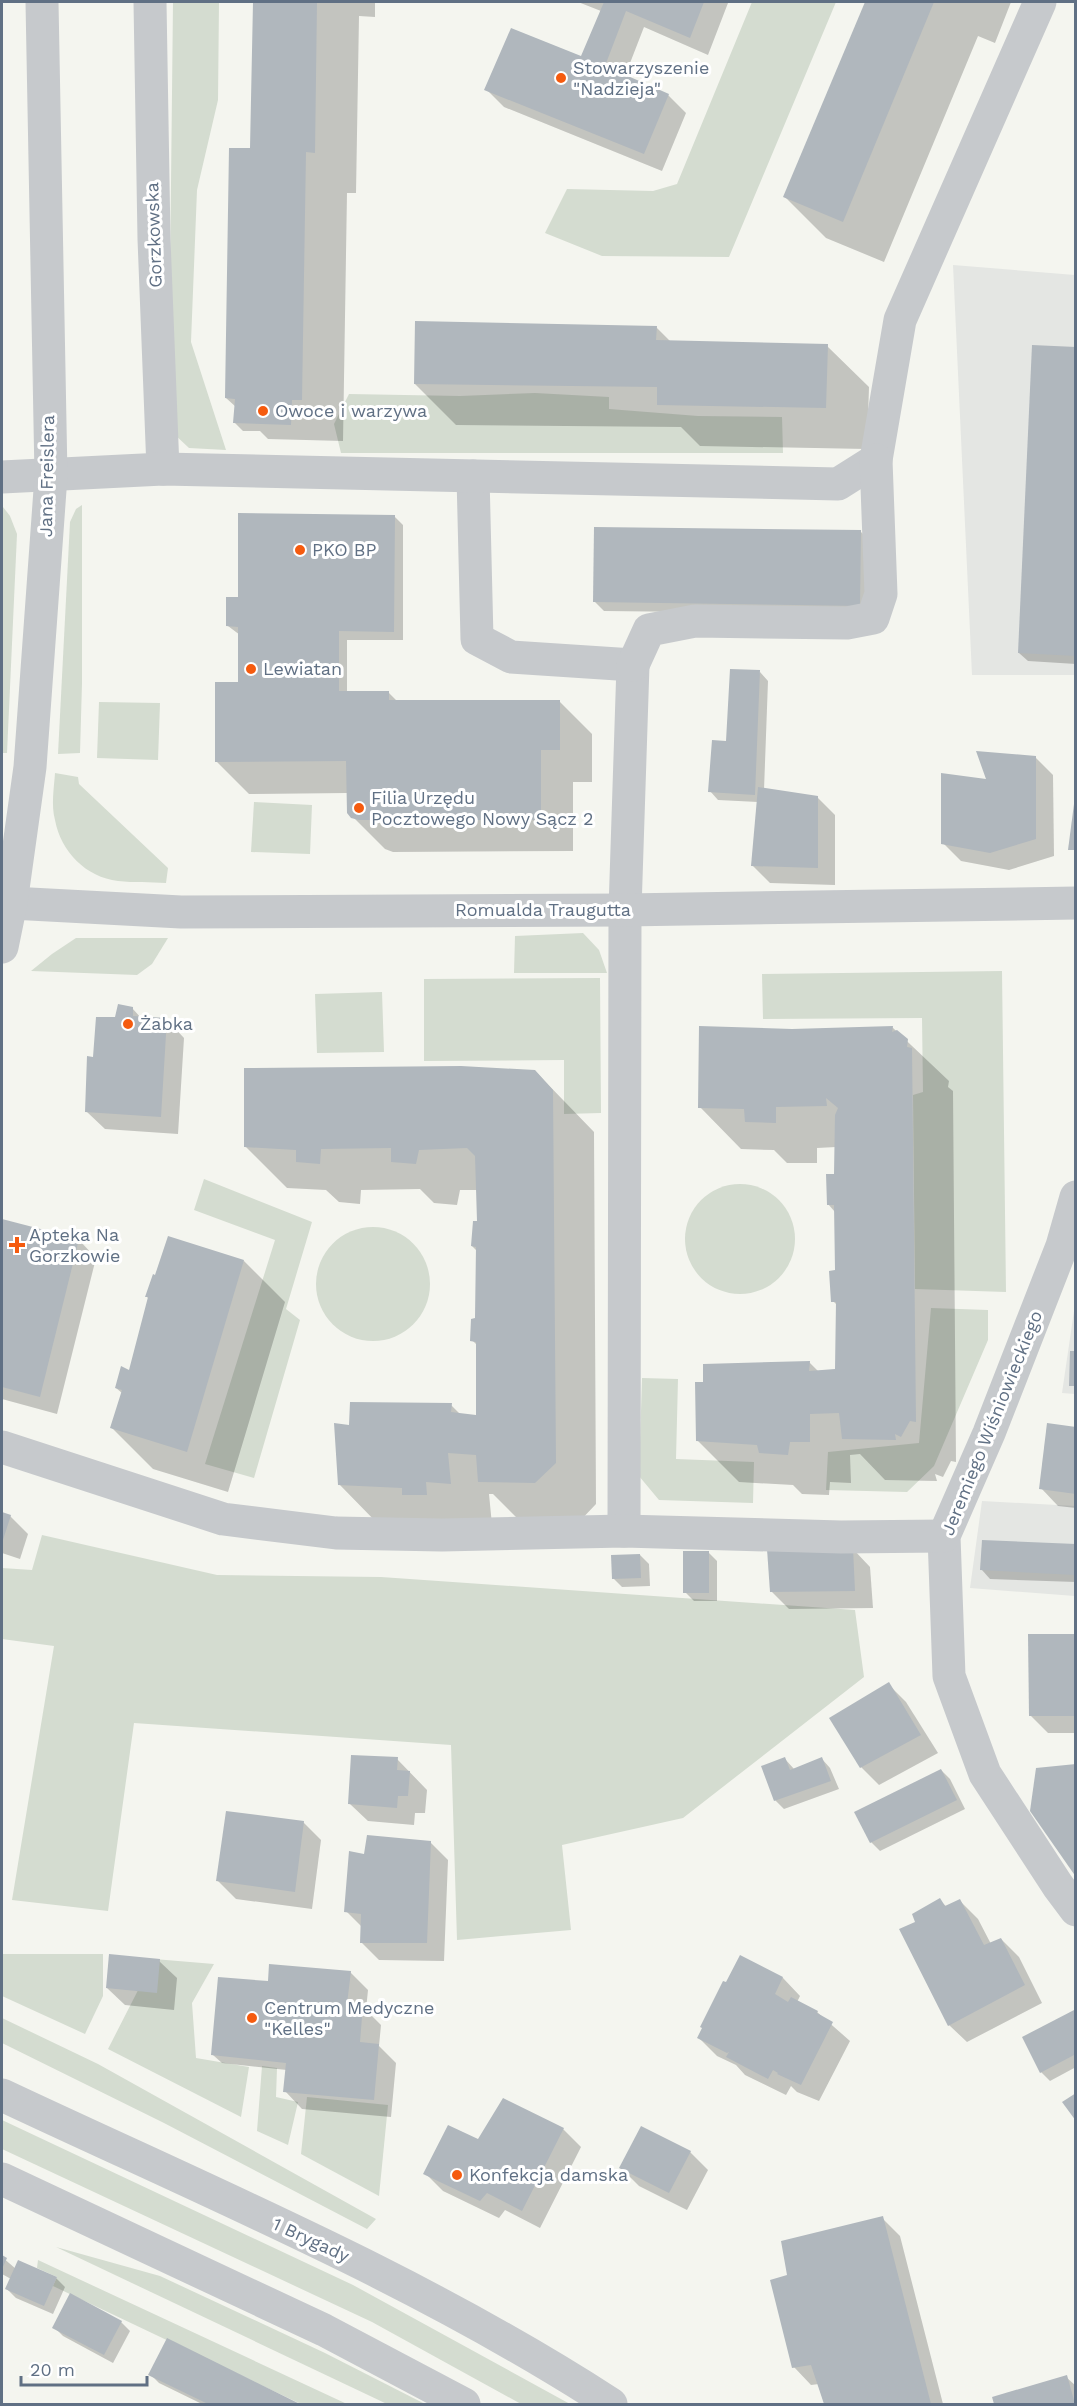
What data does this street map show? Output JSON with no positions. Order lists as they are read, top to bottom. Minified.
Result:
{"streets":{"street":["Gorzkowska","Jana Freislera","Romualda Traugutta","Jeremiego Wiśniowieckiego","1 Brygady"]},"crossings":[["Jana Freislera","Romualda Traugutta"]],"places":{"other":["Stowarzyszenie \"Nadzieja\"","Owoce i warzywa","PKO BP","Lewiatan","Filia Urzędu Pocztowego Nowy Sącz 2","Żabka","Centrum Medyczne \"Kelles\"","Konfekcja damska"],"health":["Apteka Na Gorzkowie"]},"scale_bar":"20 m"}
